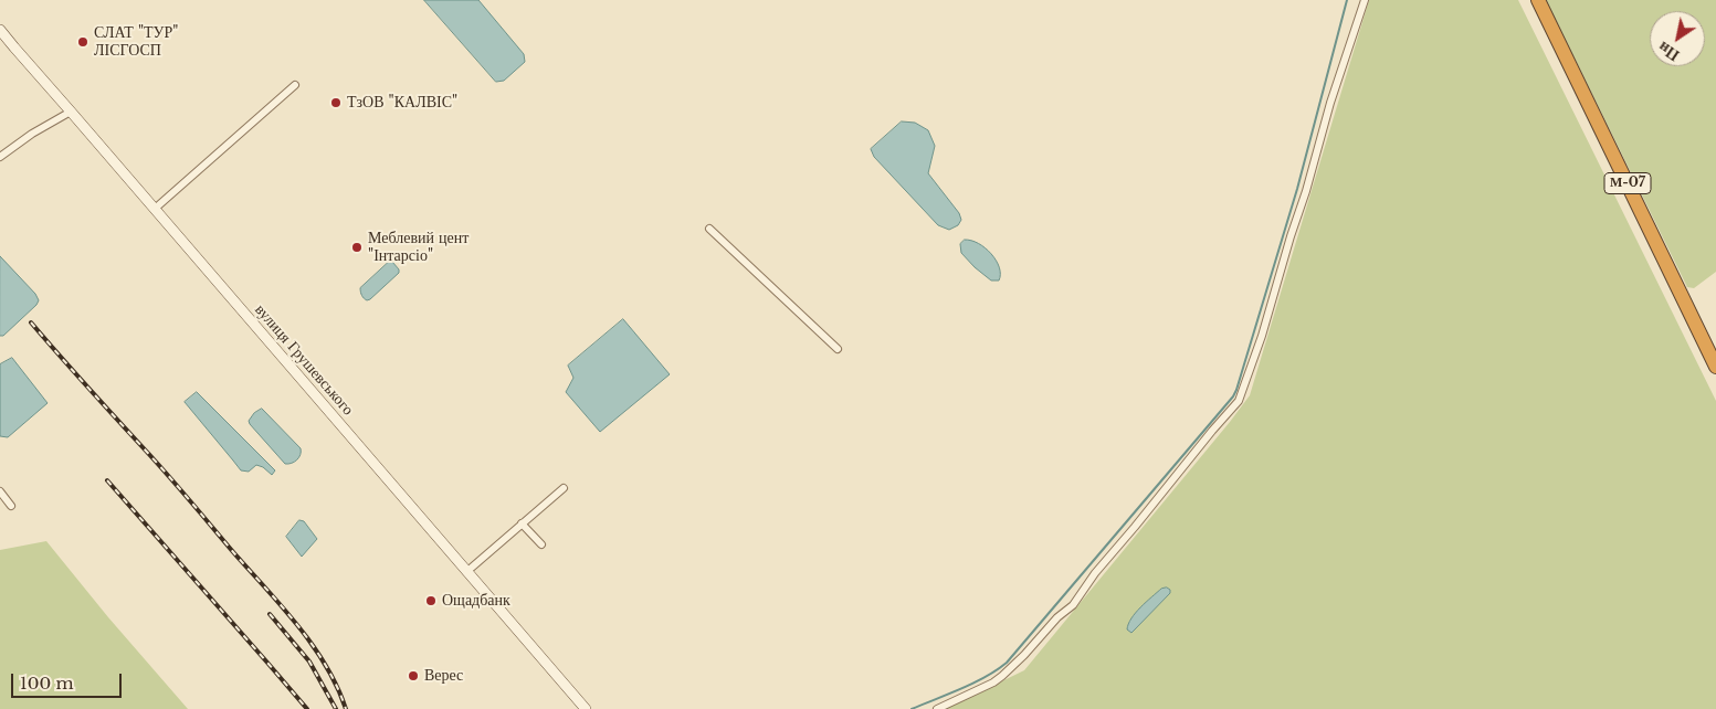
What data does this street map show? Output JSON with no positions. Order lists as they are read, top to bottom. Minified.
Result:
{"streets":{"highway":["М-07"],"street":["вулиця Грушевського"]},"places":["СЛАТ \"ТУР\" ЛІСГОСП","ТзОВ \"КАЛВІС\"","Меблевий цент \"Інтарсіо\"","Ощадбанк","Верес"],"scale_bar":"100 m","north":"bottom left"}
